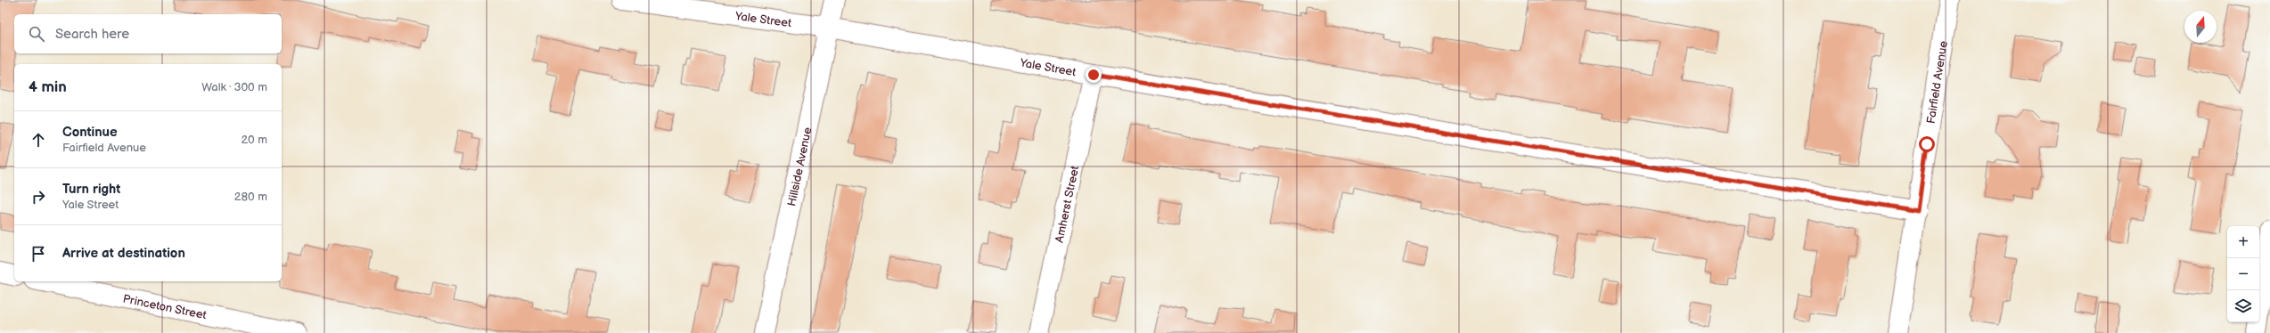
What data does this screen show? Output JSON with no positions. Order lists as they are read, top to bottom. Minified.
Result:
{"streets":{"street":["Yale Street","Fairfield Avenue","Hillside Avenue","Amherst Street","Princeton Street"]},"crossings":[["Yale Street","Fairfield Avenue"],["Yale Street","Hillside Avenue"],["Yale Street","Amherst Street"]],"north":"top","page":{"search":"Search here","heading":["4 min","Walk · 300 m"],"list":[["Continue","Fairfield Avenue","20 m"],["Turn right","Yale Street","280 m"],"Arrive at destination"],"map_buttons":["+","−"]}}
